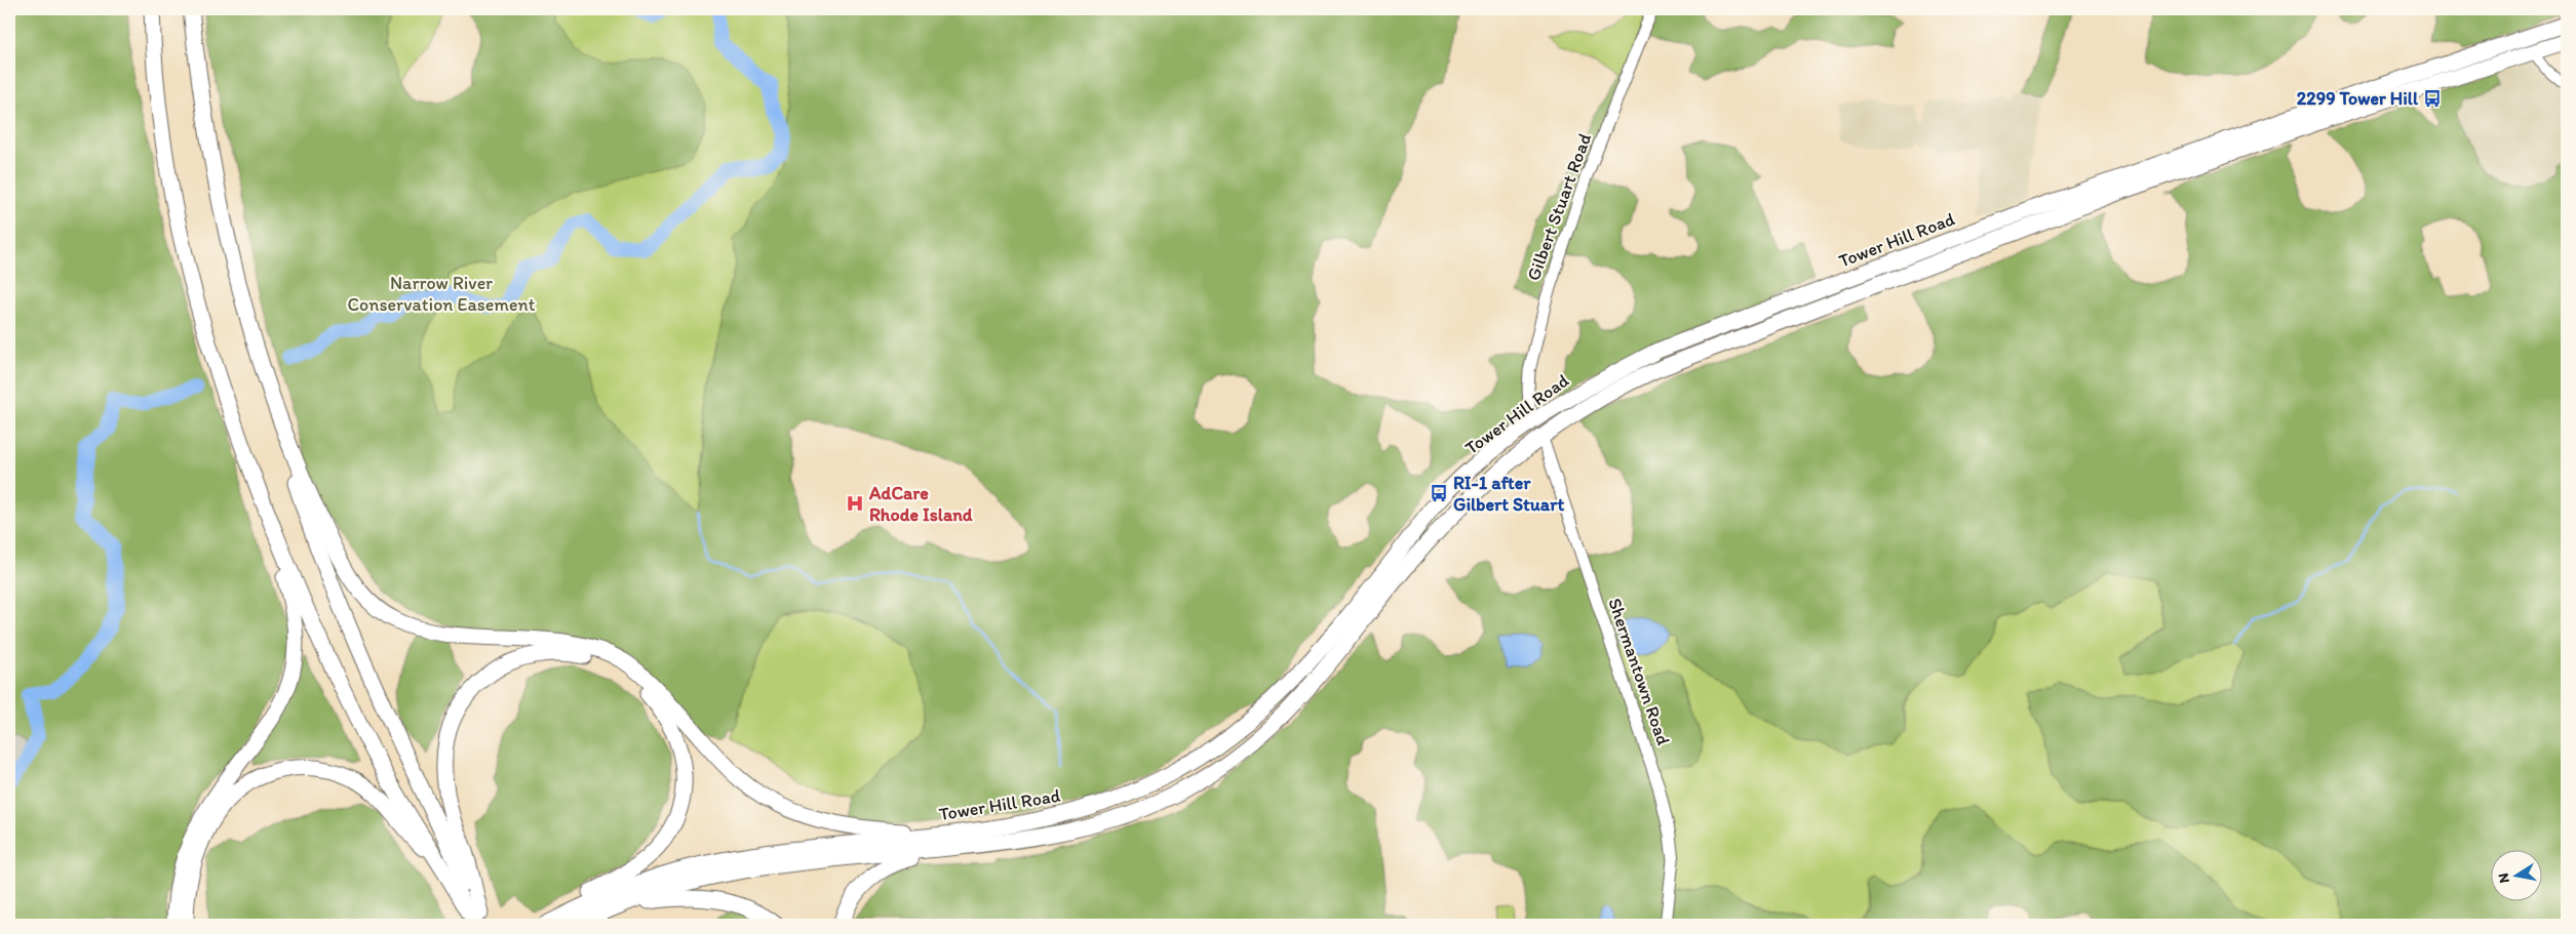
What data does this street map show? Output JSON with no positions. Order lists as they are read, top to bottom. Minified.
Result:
{"streets":{"highway":["Tower Hill Road"],"street":["Gilbert Stuart Road","Shermantown Road"]},"crossings":[["Gilbert Stuart Road","Tower Hill Road"],["Tower Hill Road","Shermantown Road"]],"parks":["Narrow River Conservation Easement"],"places":{"bus stop":["2299 Tower Hill","RI-1 after Gilbert Stuart"],"hospital":["AdCare Rhode Island"]},"north":"left"}
